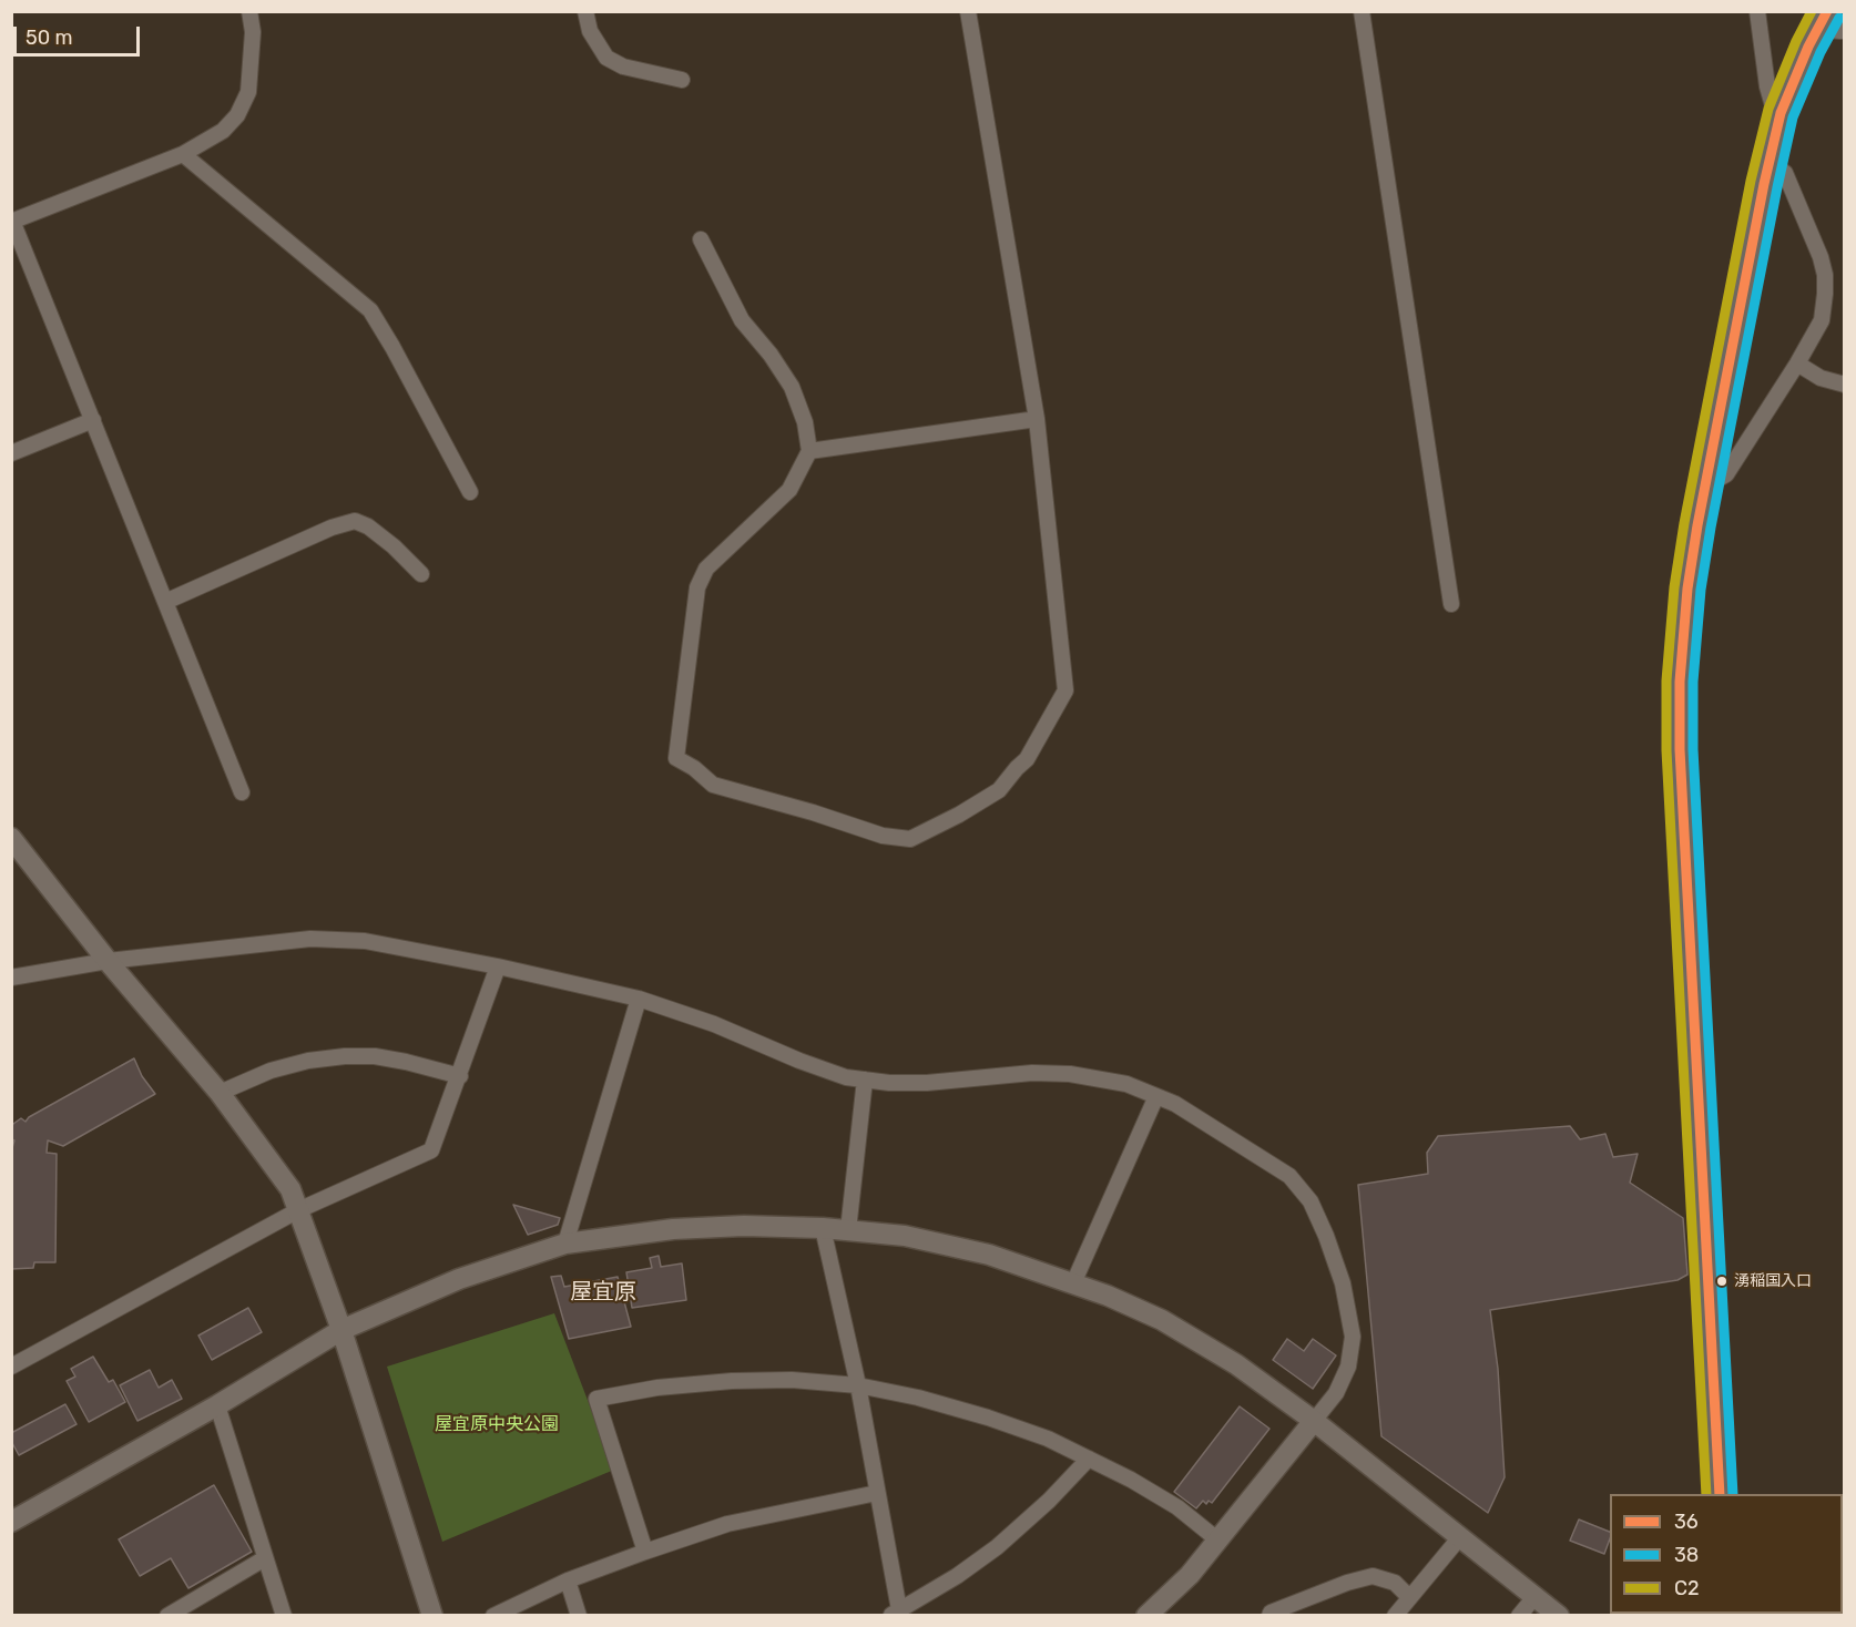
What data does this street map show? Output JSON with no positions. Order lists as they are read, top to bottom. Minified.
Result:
{"districts":["屋宜原"],"parks":["屋宜原中央公園"],"places":["湧稲国入口"],"lines":["transit line 36","transit line C2","transit line 38"],"legend":["36","38","C2"],"scale_bar":"50 m"}
